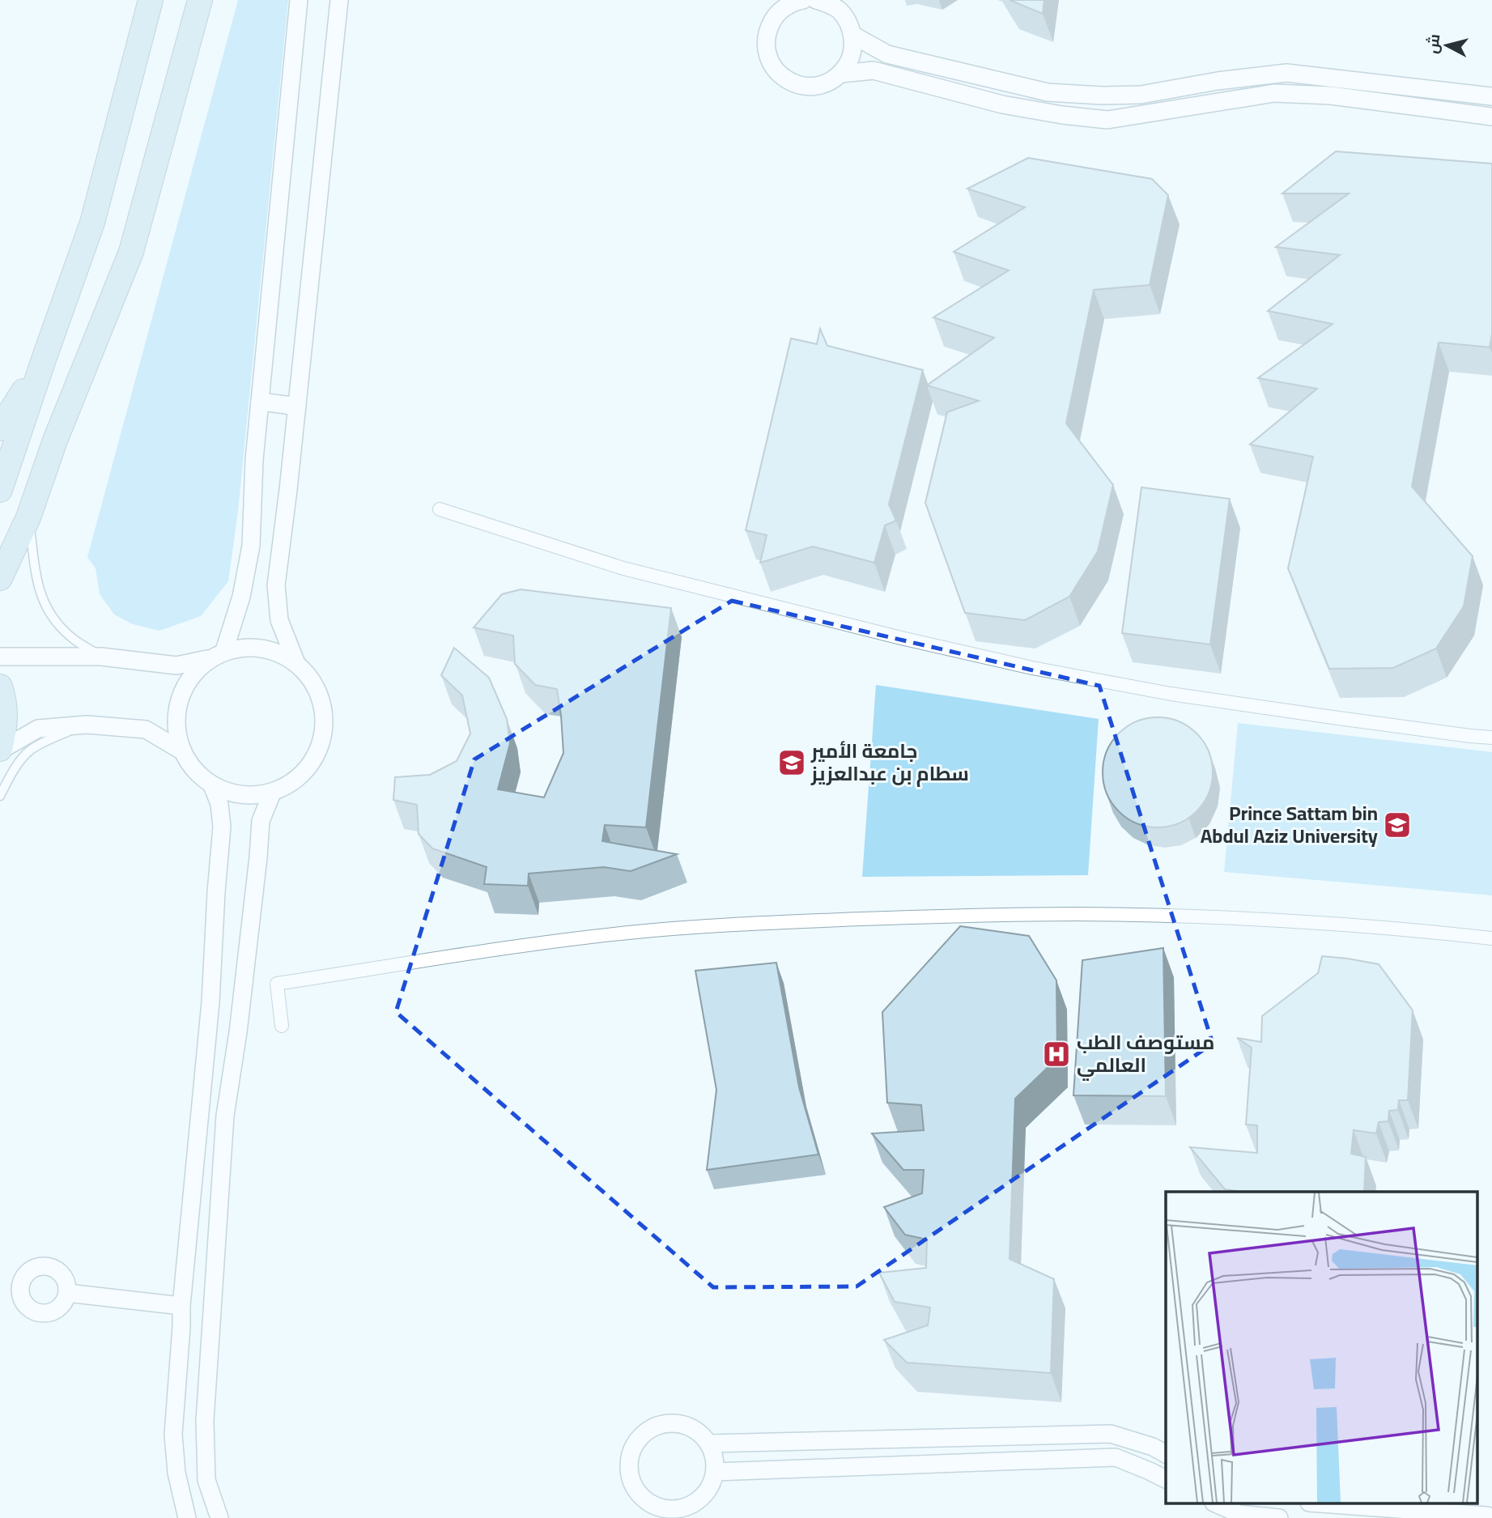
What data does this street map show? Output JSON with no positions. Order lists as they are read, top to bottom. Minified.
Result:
{"places":{"school or university":["جامعة الأمير سطام بن عبدالعزيز","Prince Sattam bin Abdul Aziz University"],"hospital":["مستوصف الطب العالمي"]},"north":"left"}
